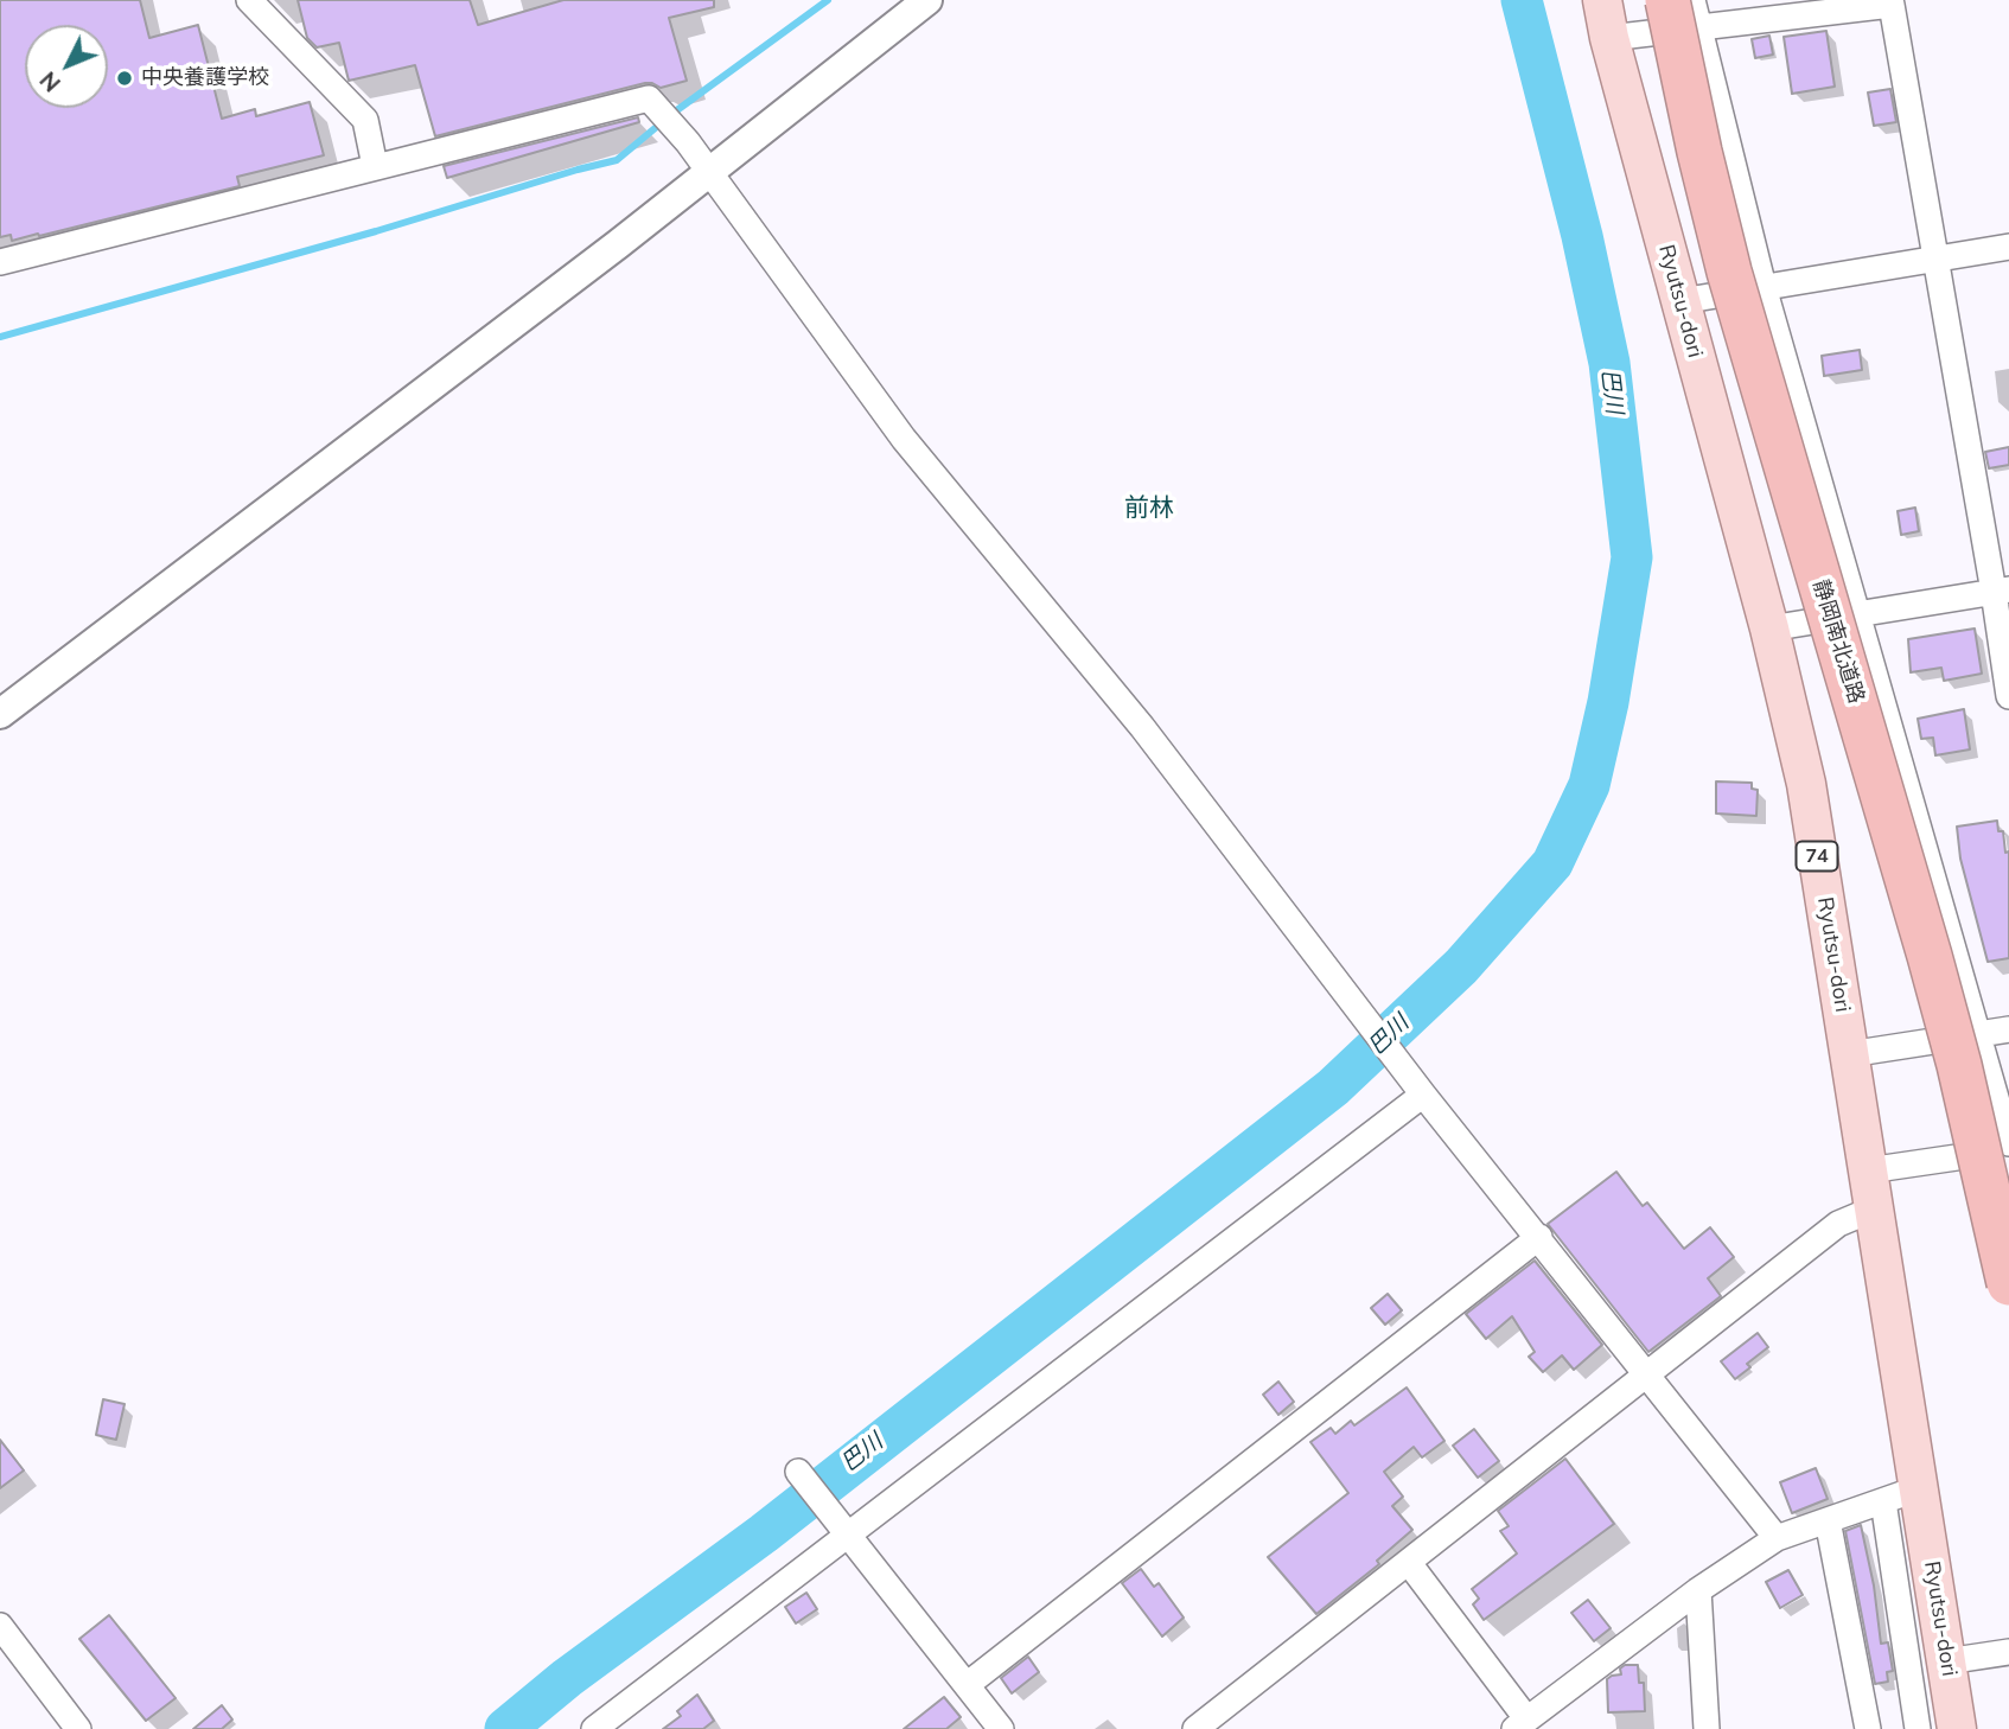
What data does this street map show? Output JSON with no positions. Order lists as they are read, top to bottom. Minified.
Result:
{"streets":{"highway":["静岡南北道路"],"main road":["Ryutsu-dori","74"]},"districts":["前林"],"water":["巴川"],"places":["中央養護学校"],"north":"bottom left"}
